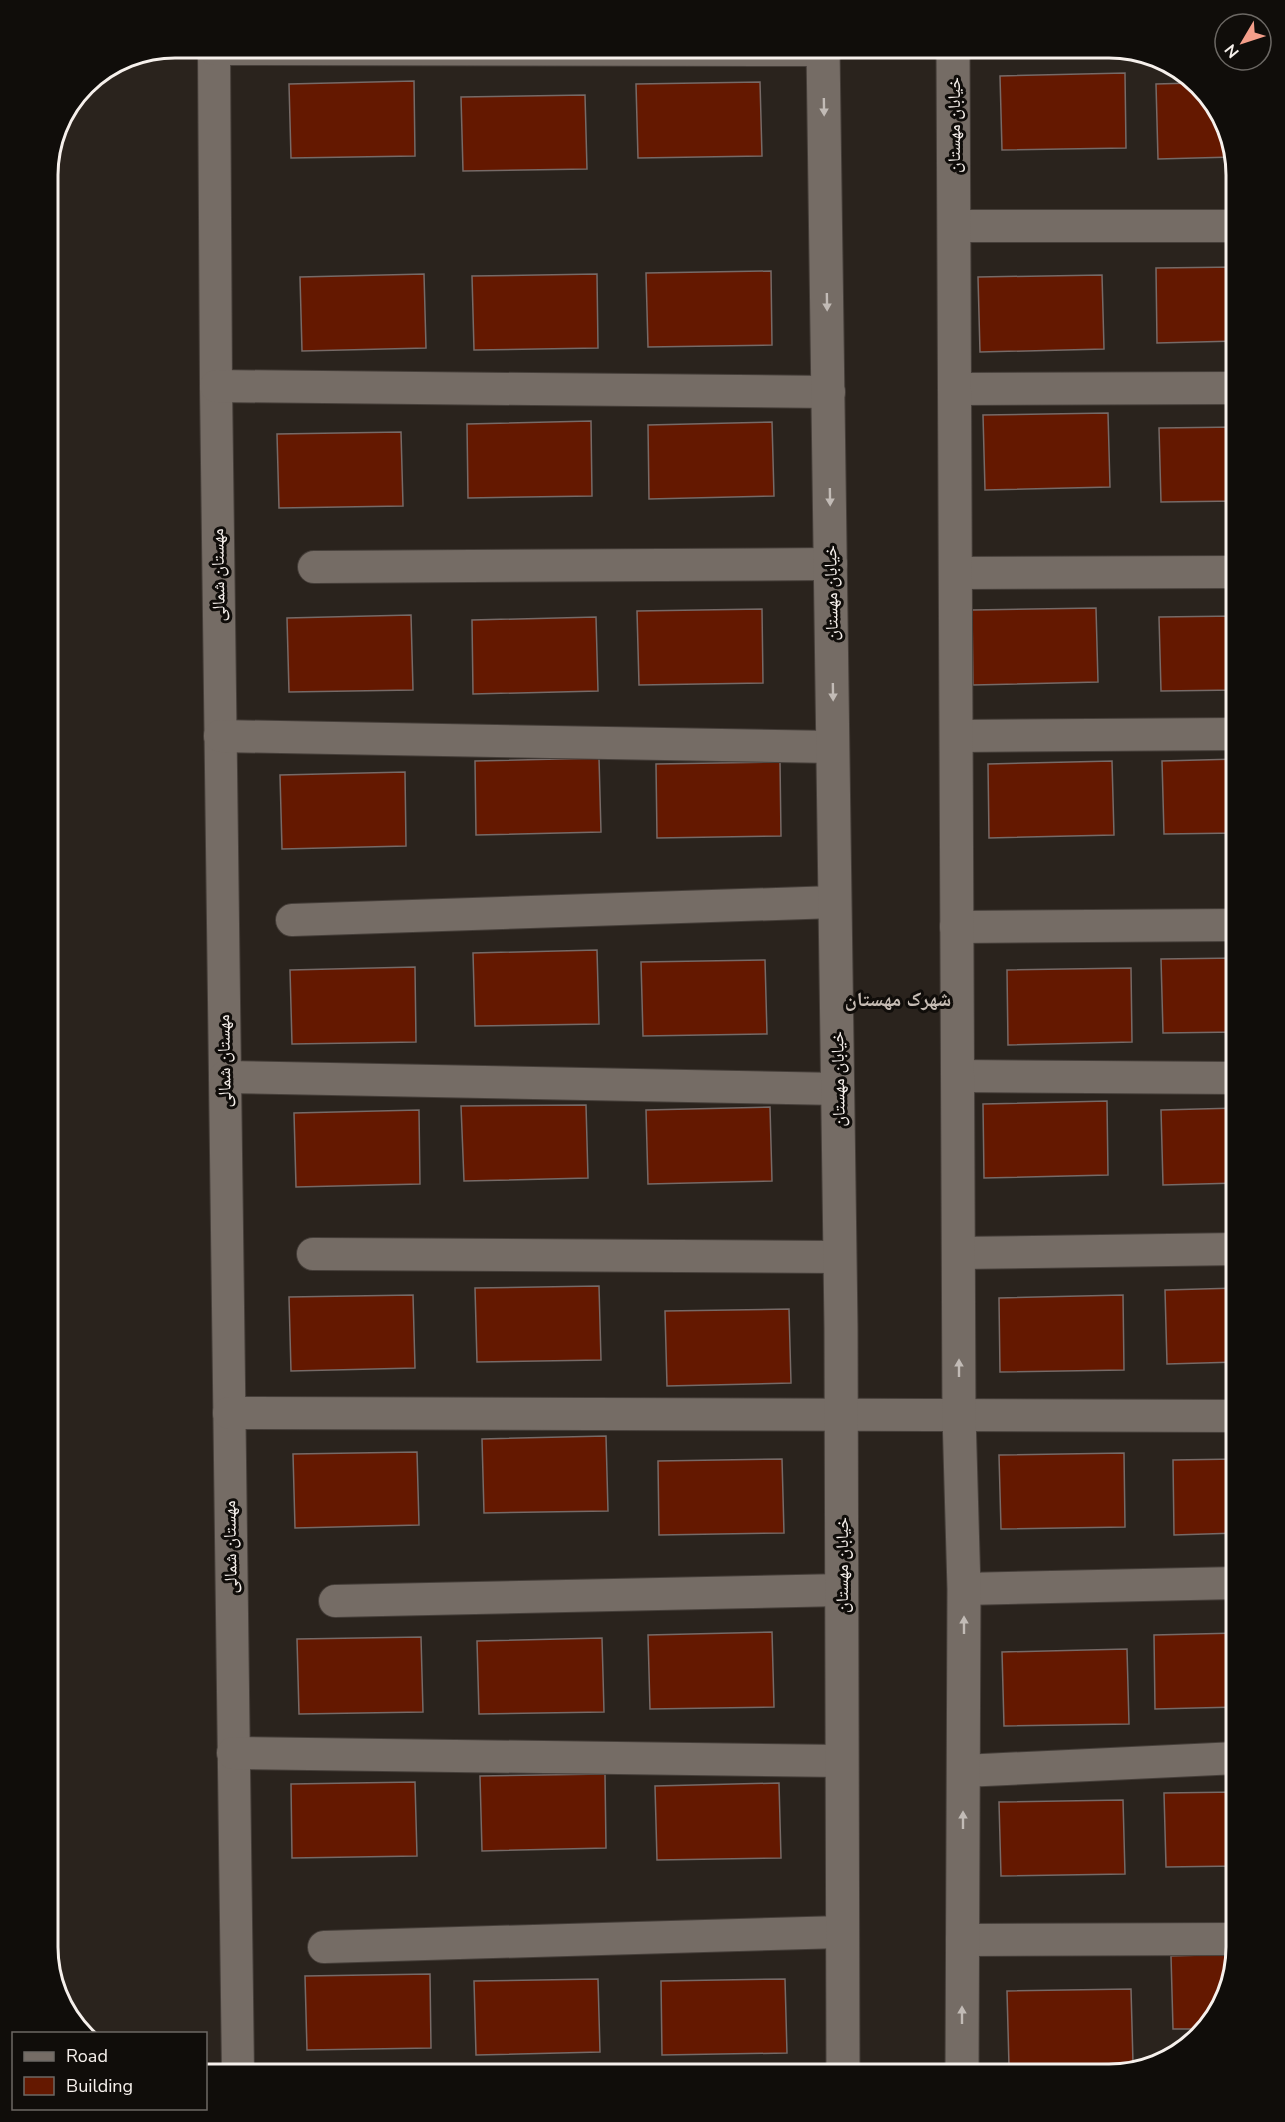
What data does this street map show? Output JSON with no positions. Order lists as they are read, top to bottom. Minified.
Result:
{"streets":{"street":["خیابان مهستان","مهستان شمالی"]},"districts":["شهرک مهستان"],"legend":["Road","Building"],"north":"bottom left"}
